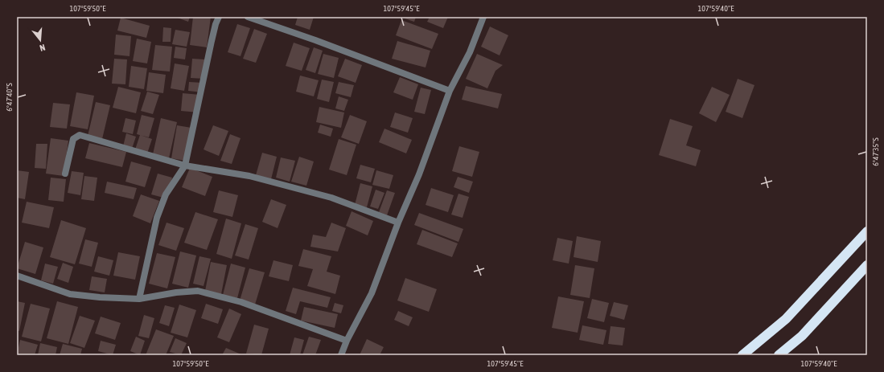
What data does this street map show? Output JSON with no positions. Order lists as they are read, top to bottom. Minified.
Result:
{"north":"bottom","coordinates":["107°59'50\"E","107°59'45\"E","107°59'40\"E","6°47'40\"S","6°47'35\"S"]}
